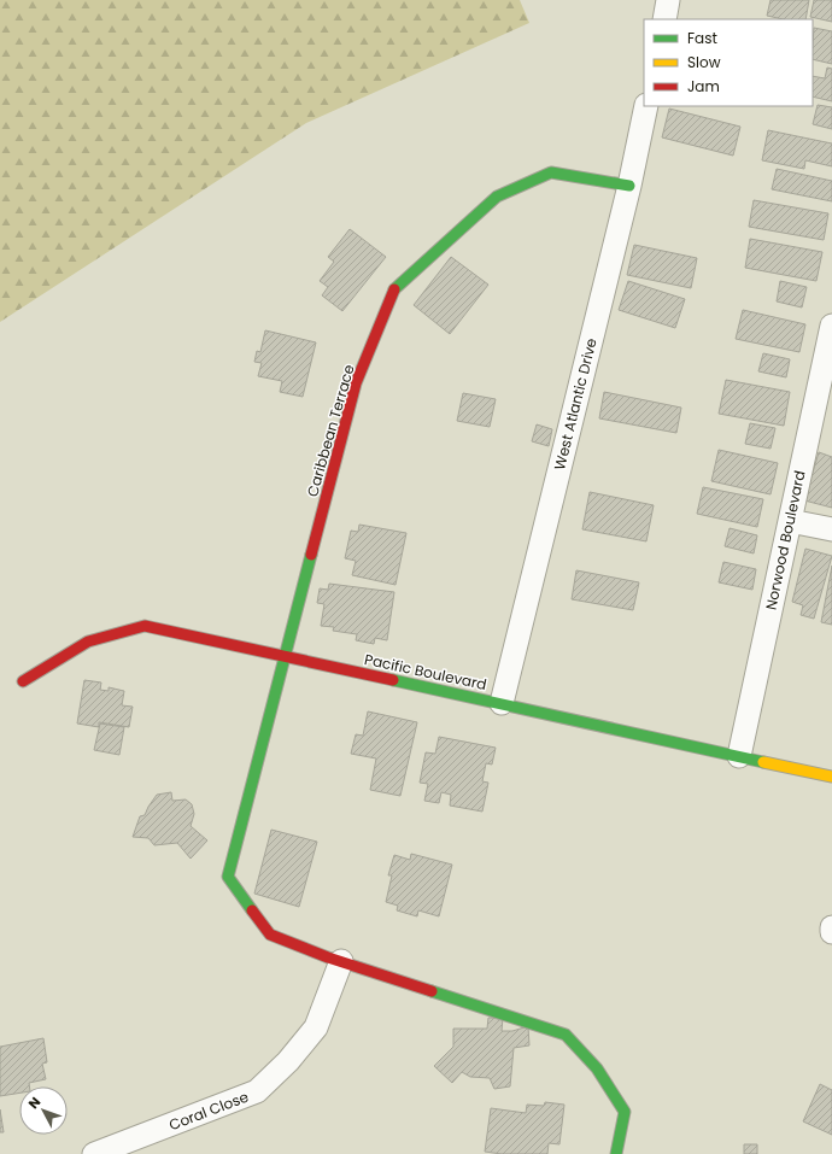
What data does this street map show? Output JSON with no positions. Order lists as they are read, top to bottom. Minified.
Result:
{"streets":{"street":["West Atlantic Drive","Caribbean Terrace","Norwood Boulevard","Pacific Boulevard","Coral Close"]},"crossings":[["West Atlantic Drive","Caribbean Terrace"],["West Atlantic Drive","Pacific Boulevard"],["Caribbean Terrace","Pacific Boulevard"],["Caribbean Terrace","Coral Close"],["Norwood Boulevard","Pacific Boulevard"]],"legend":["Fast","Slow","Jam"],"north":"top left"}
